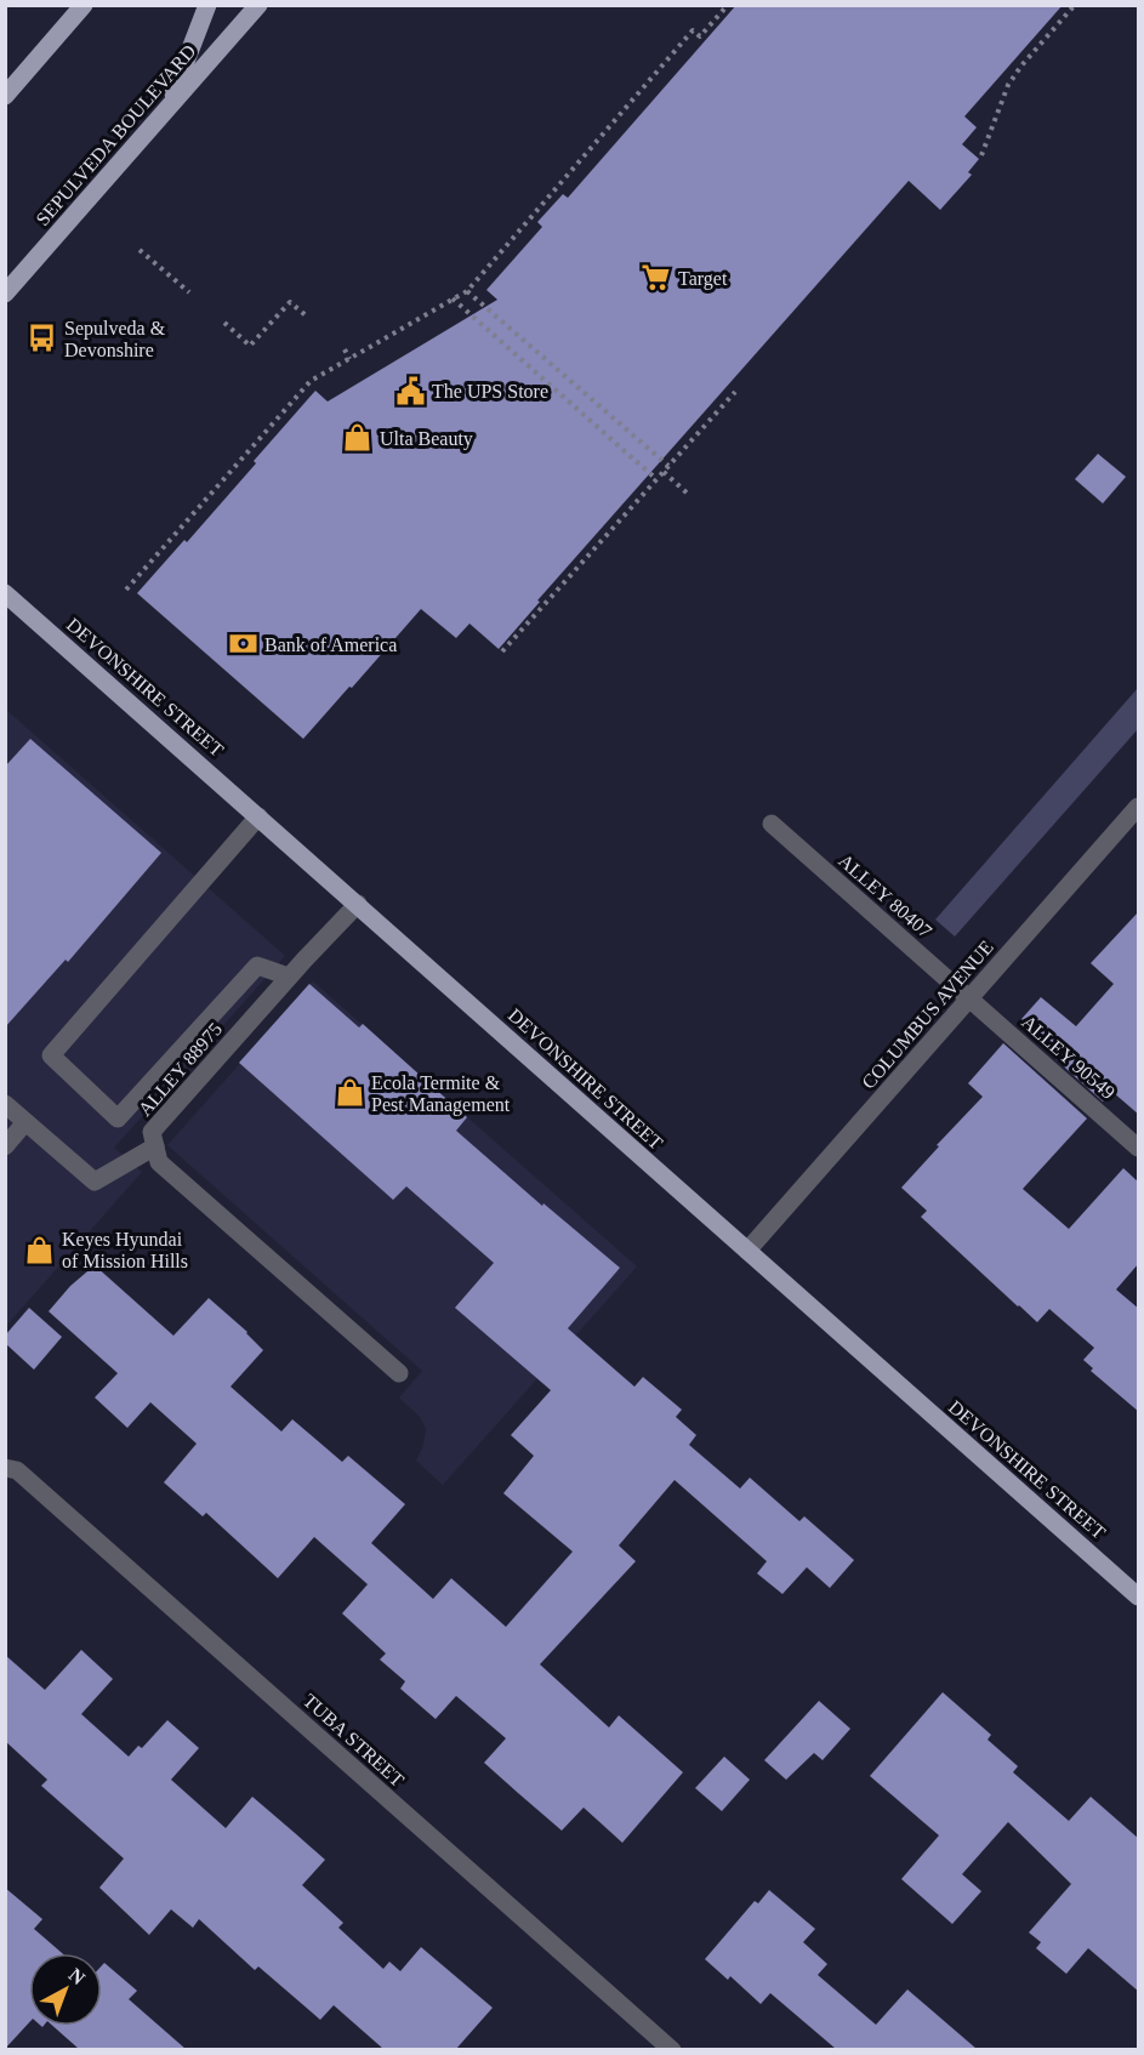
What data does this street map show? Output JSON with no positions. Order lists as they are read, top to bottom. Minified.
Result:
{"streets":{"main road":["SEPULVEDA BOULEVARD","DEVONSHIRE STREET"],"street":["ALLEY 80407","COLUMBUS AVENUE","ALLEY 90549","ALLEY 88975","TUBA STREET"]},"crossings":[["DEVONSHIRE STREET","COLUMBUS AVENUE"],["DEVONSHIRE STREET","ALLEY 88975"],["ALLEY 80407","COLUMBUS AVENUE"],["ALLEY 80407","ALLEY 90549"],["COLUMBUS AVENUE","ALLEY 90549"]],"places":{"supermarket":["Target"],"bus stop":["Sepulveda & Devonshire"],"public building":["The UPS Store"],"shop":["Ulta Beauty","Ecola Termite & Pest Management","Keyes Hyundai of Mission Hills"],"bank":["Bank of America"]},"north":"top right"}
